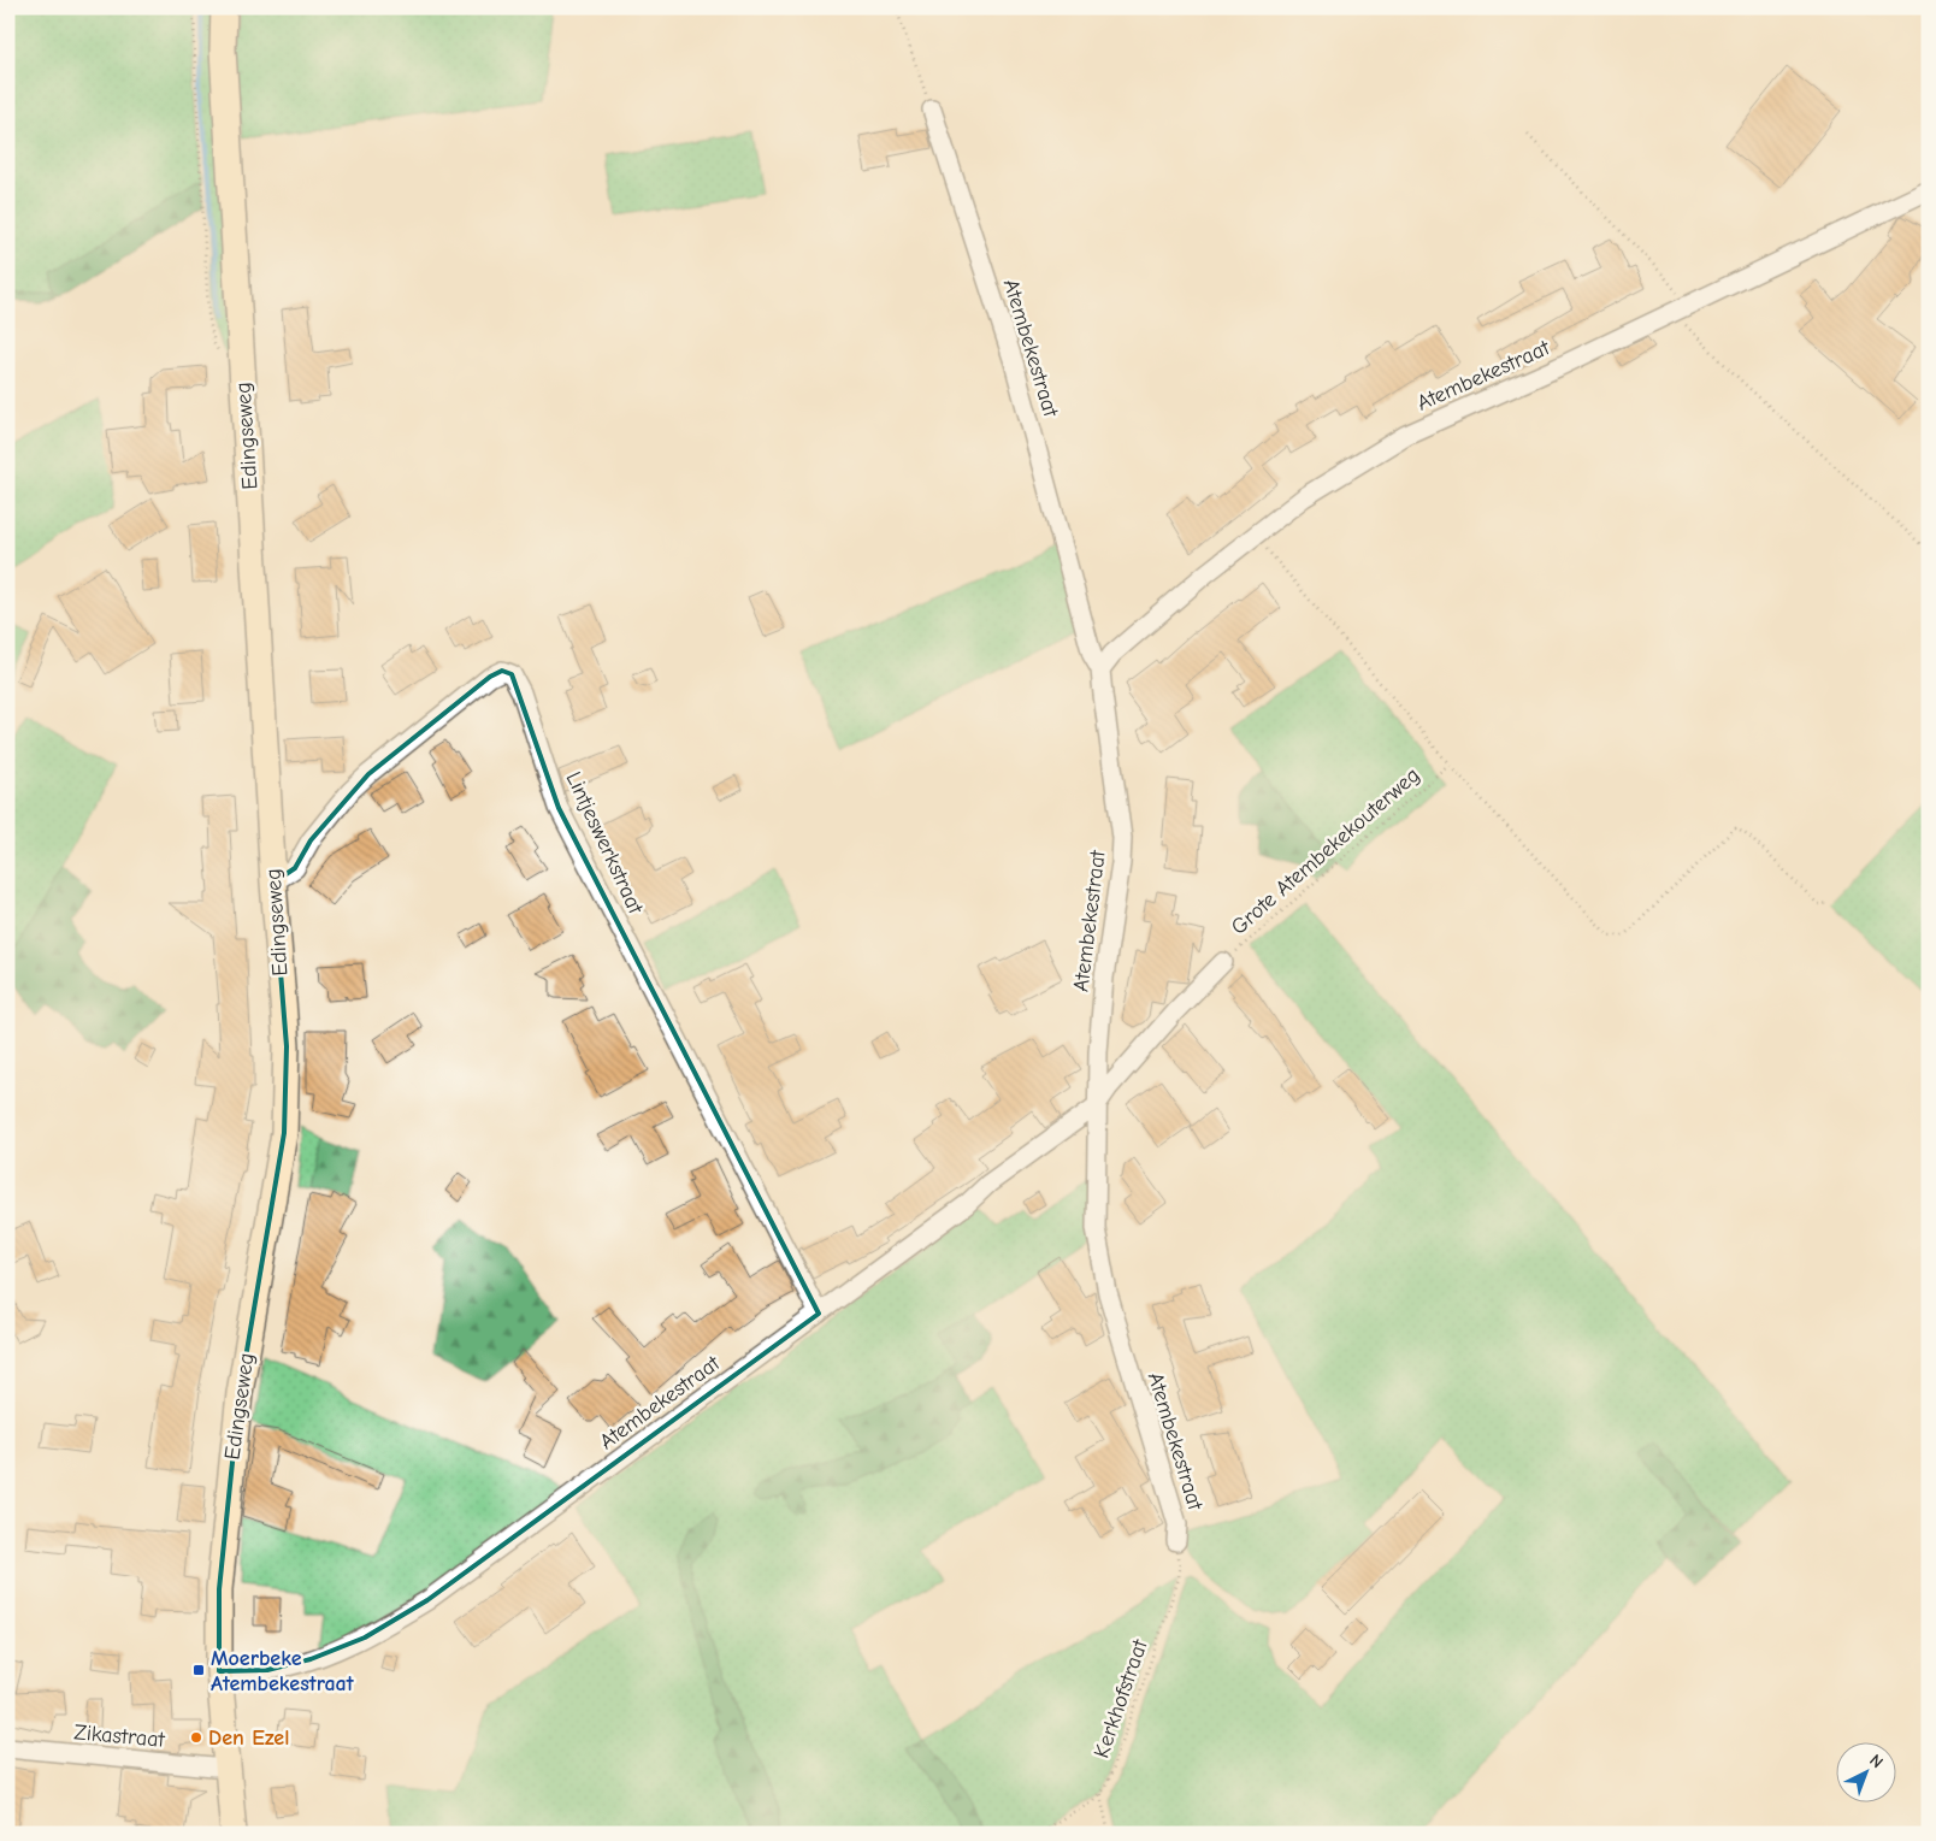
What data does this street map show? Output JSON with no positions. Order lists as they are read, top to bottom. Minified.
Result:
{"streets":{"main road":["Edingseweg"],"street":["Atembekestraat","Lintjeswerkstraat","Zikastraat"],"path":["Grote Atembekekouterweg","Kerkhofstraat"]},"crossings":[["Atembekestraat","Edingseweg"],["Atembekestraat","Lintjeswerkstraat"],["Atembekestraat","Grote Atembekekouterweg"],["Atembekestraat","Kerkhofstraat"],["Edingseweg","Lintjeswerkstraat"],["Edingseweg","Zikastraat"]],"places":{"transit":["Moerbeke Atembekestraat"],"other":["Den Ezel"]},"north":"top right"}
